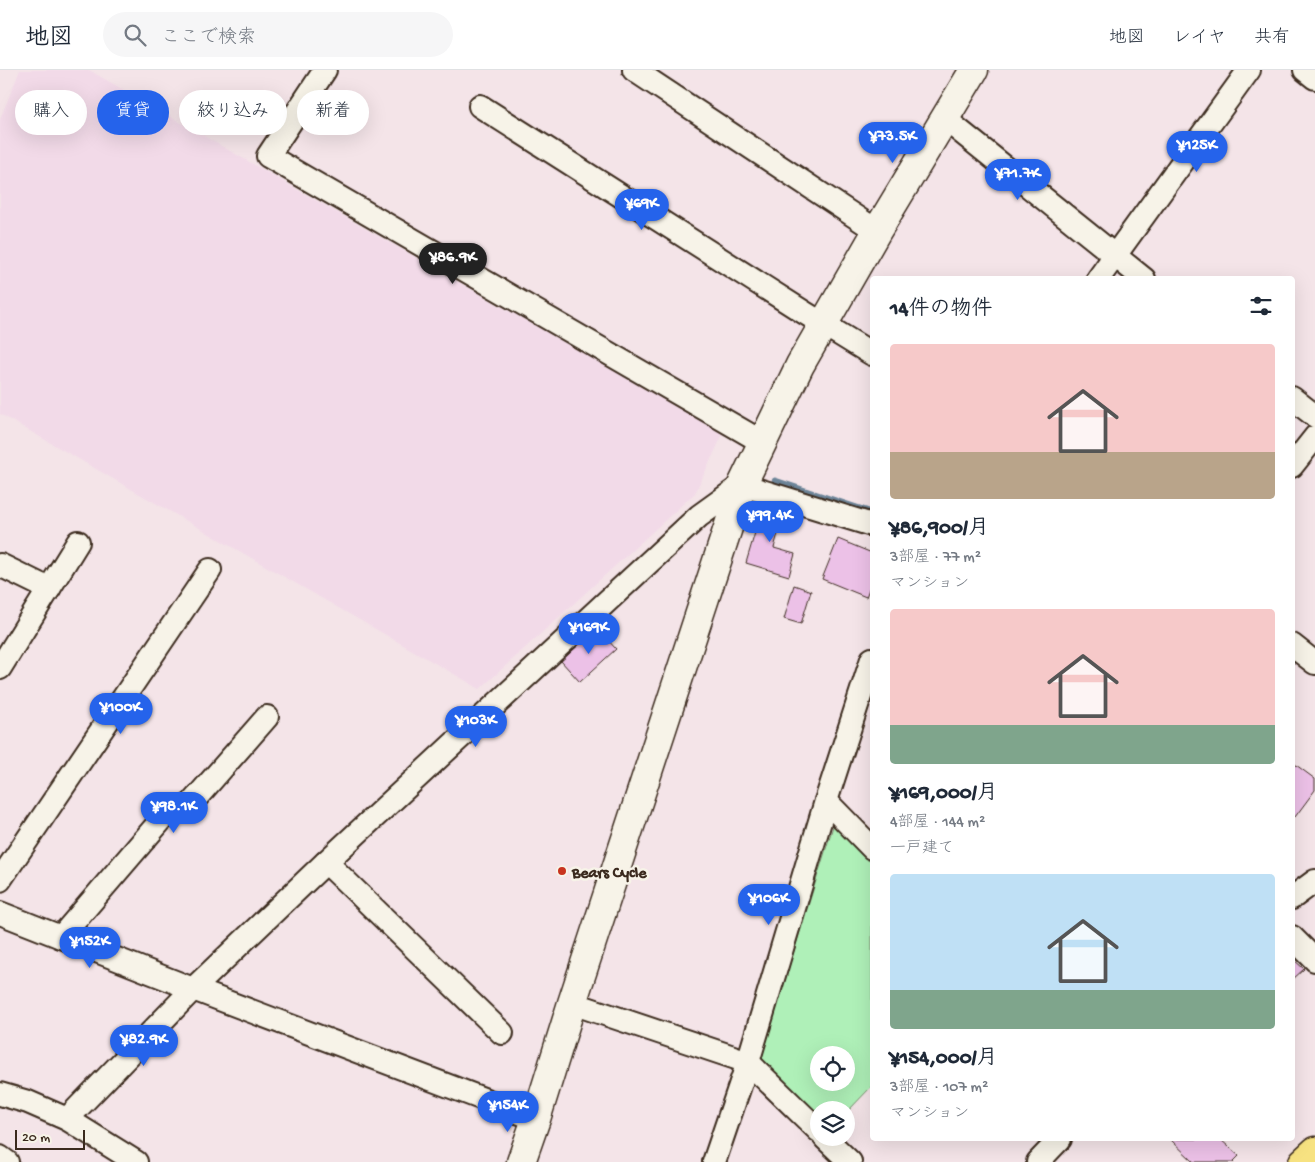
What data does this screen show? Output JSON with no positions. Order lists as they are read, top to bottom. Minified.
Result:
{"places":["Bears Cycle"],"scale_bar":"20 m","page":{"header":"地図","search":"ここで検索","nav":["地図","レイヤ","共有"],"chip":["購入","賃貸","絞り込み","新着"],"price":["¥73.5K","¥125K","¥71.7K","¥69K","¥86.9K","¥99.4K","¥169K","¥100K","¥103K","¥98.1K","¥106K","¥152K","¥82.9K","¥154K"],"heading":"14件の物件","list":[{"name":"¥86,900/月","note":"3部屋 · 77 m² · マンション"},{"name":"¥169,000/月","note":"4部屋 · 144 m² · 一戸建て"},{"name":"¥154,000/月","note":"3部屋 · 107 m² · マンション"}],"scale":"20 m"}}
